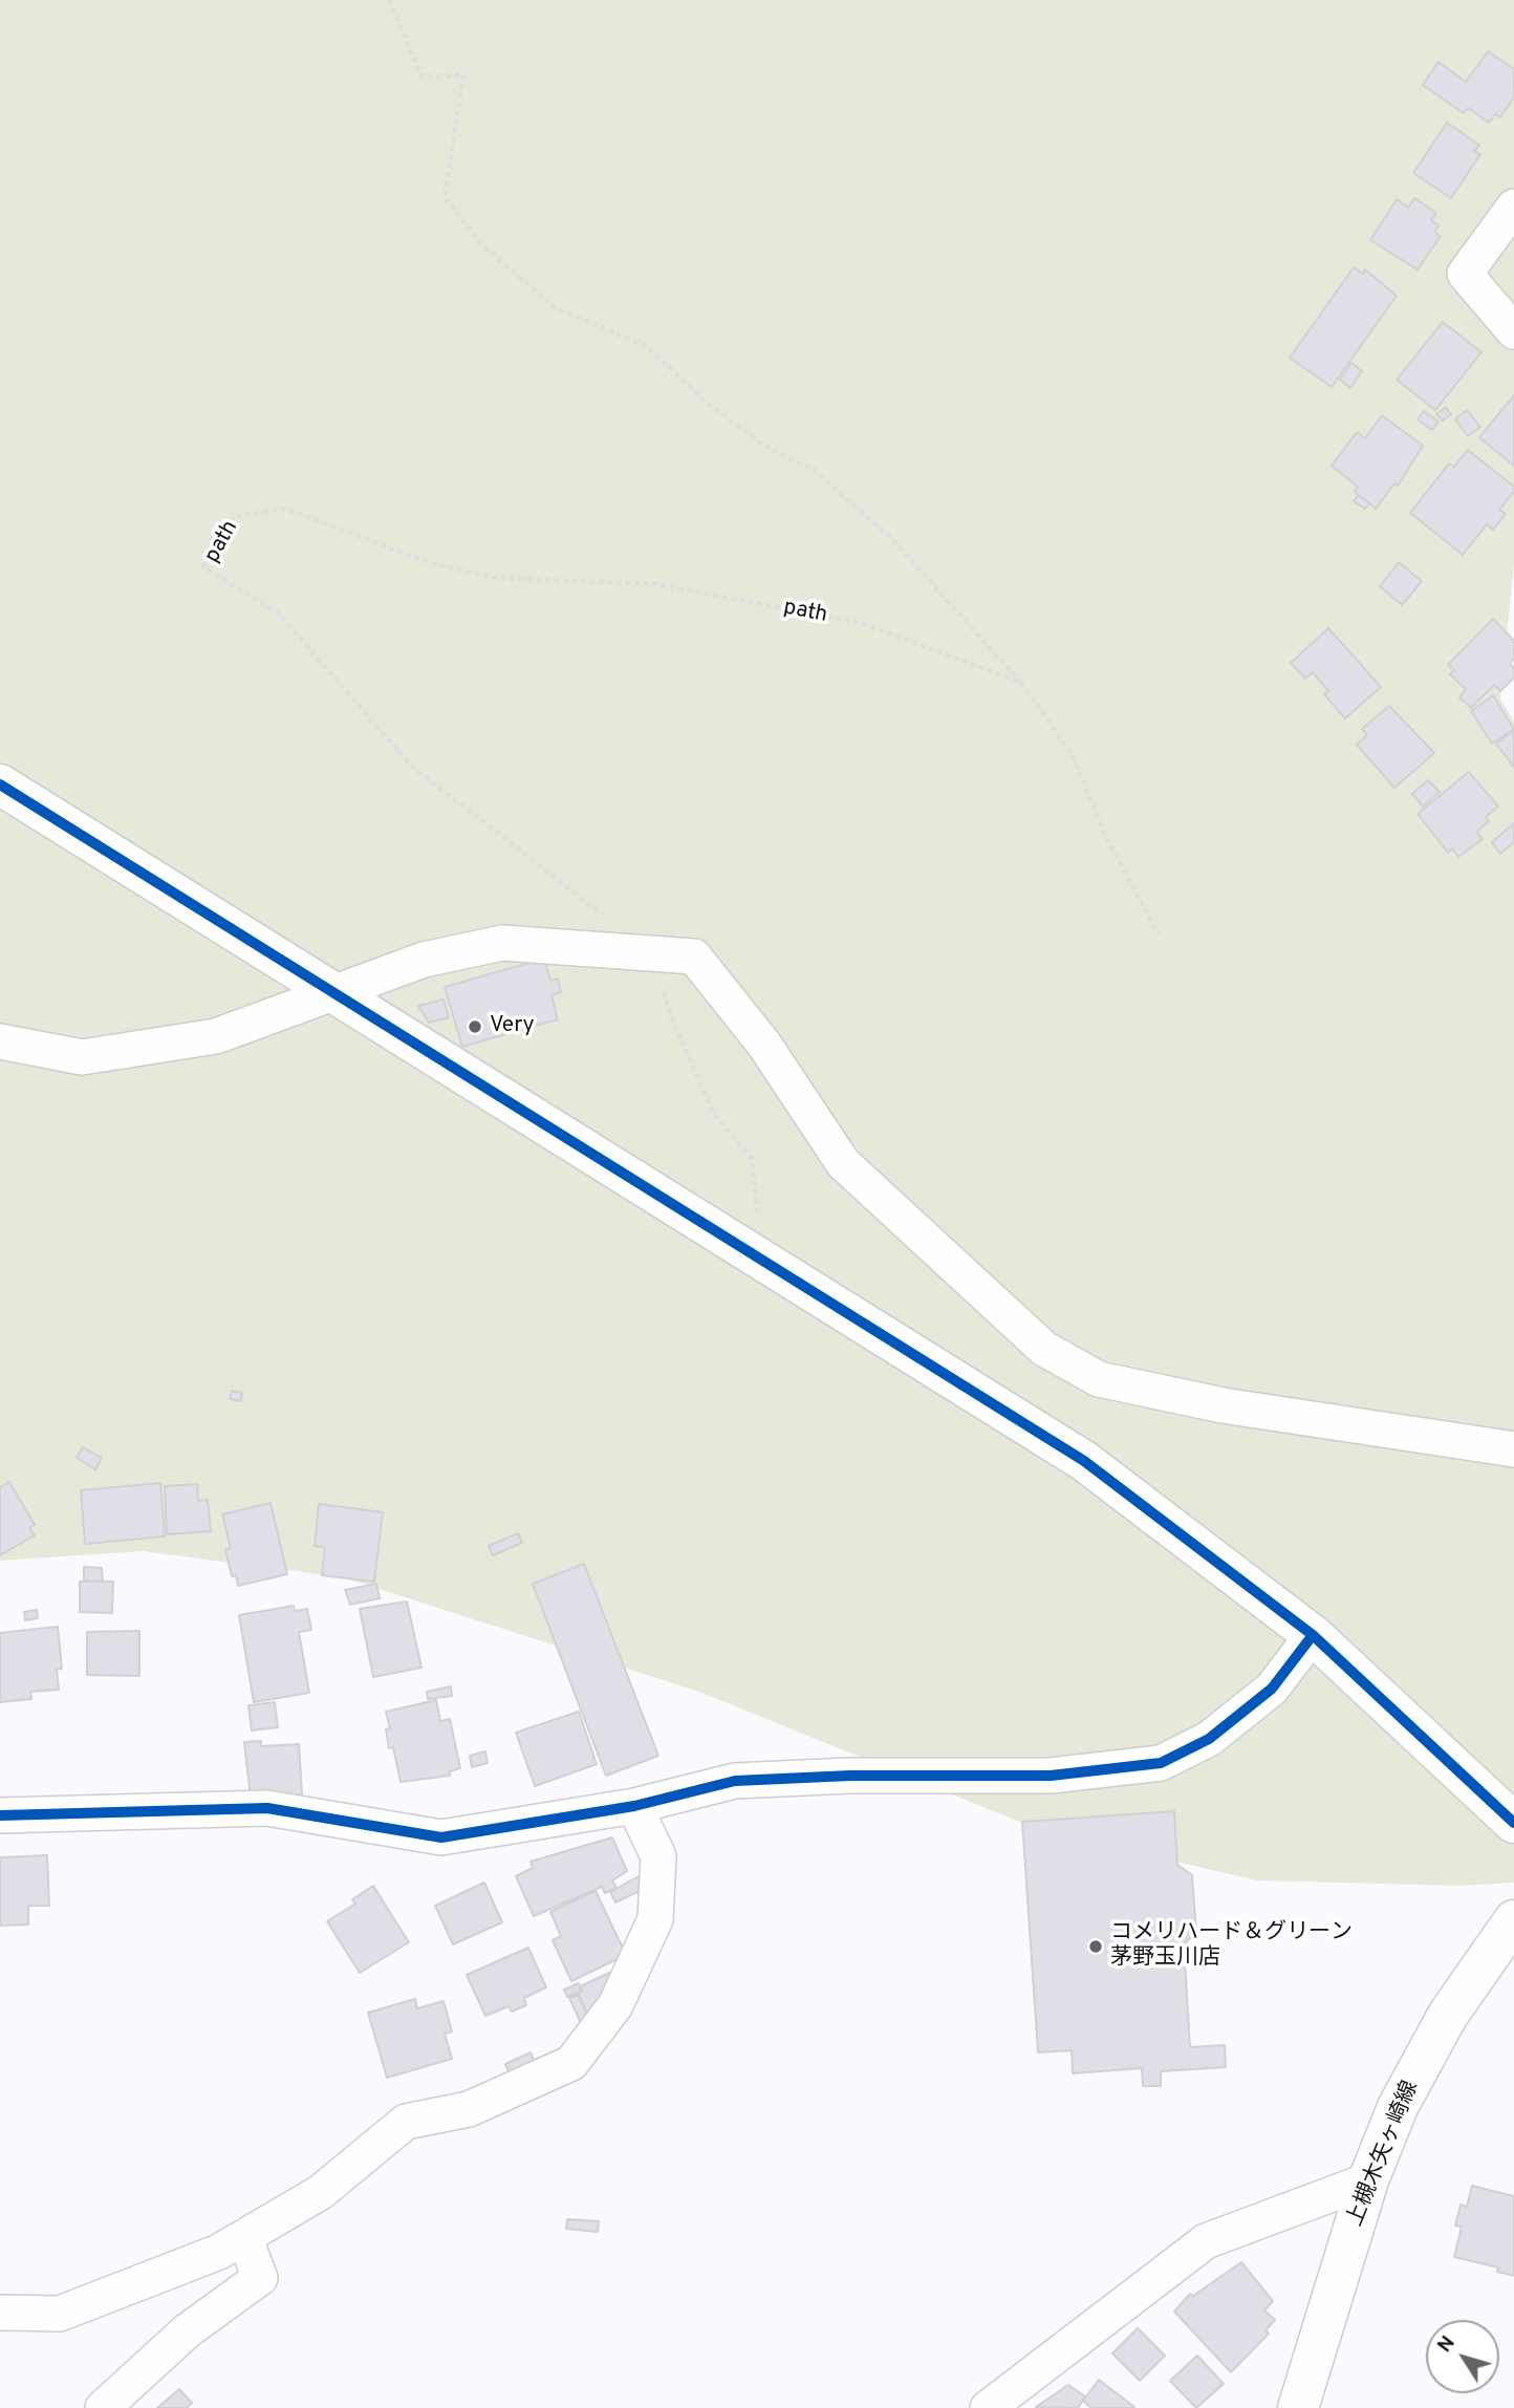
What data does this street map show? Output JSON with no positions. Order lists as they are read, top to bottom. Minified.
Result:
{"streets":{"street":["上槻木矢ヶ崎線"],"path":["path"]},"places":["Very","コメリハード＆グリーン 茅野玉川店"],"north":"top left"}
